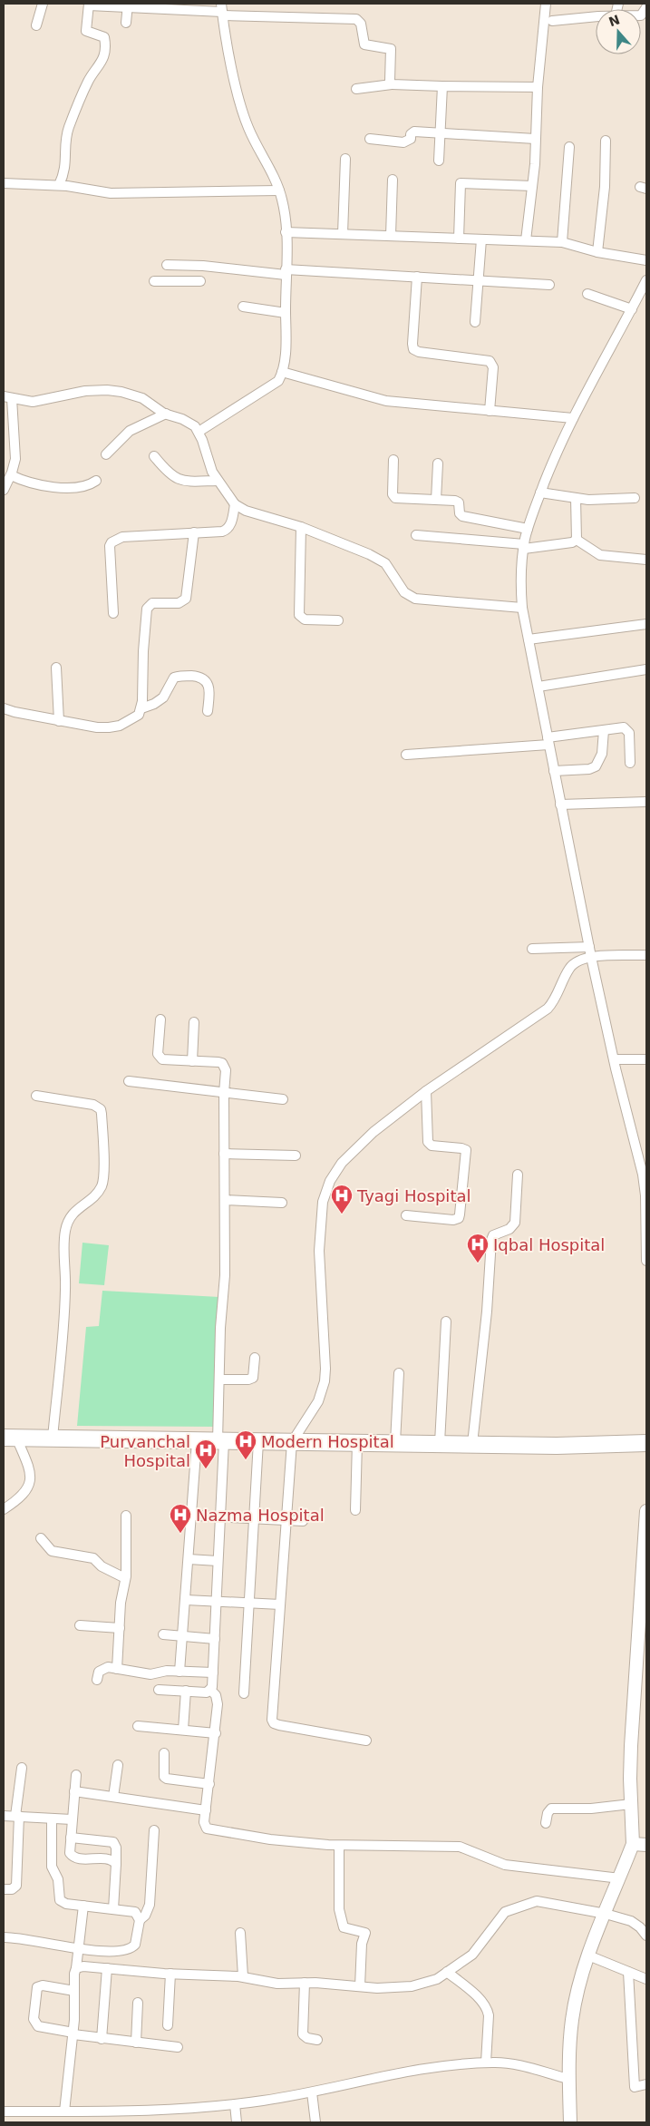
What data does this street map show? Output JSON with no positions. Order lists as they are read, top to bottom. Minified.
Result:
{"places":{"hospital":["Tyagi Hospital","Iqbal Hospital","Modern Hospital","Purvanchal Hospital","Nazma Hospital"]},"north":"top"}
